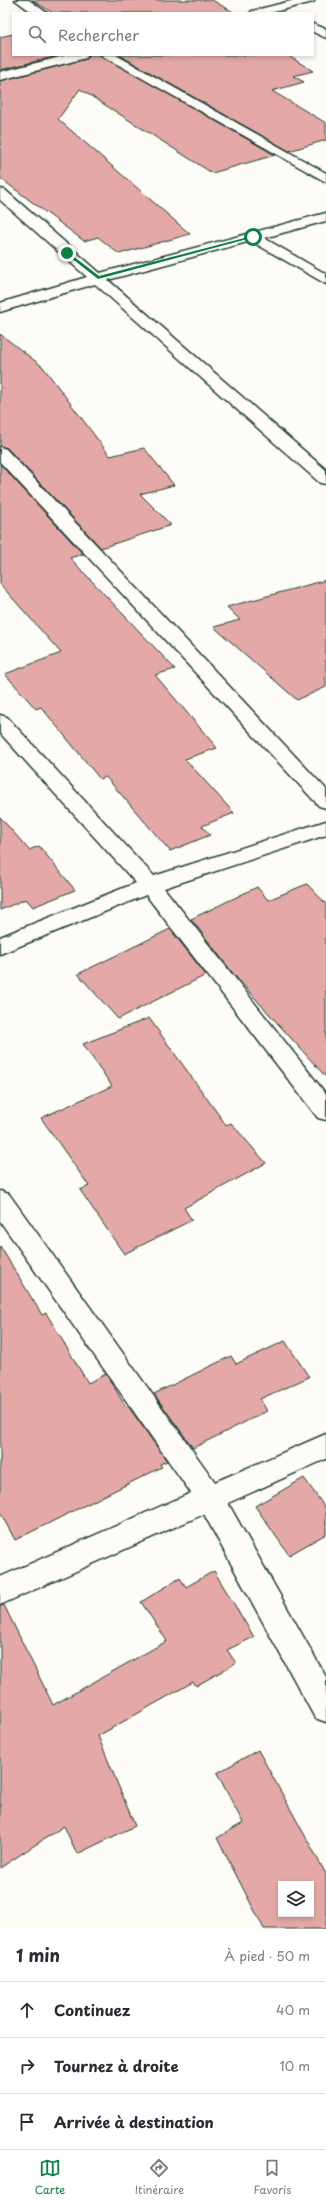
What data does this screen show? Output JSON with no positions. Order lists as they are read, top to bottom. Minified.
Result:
{"page":{"search":"Rechercher","heading":["1 min","À pied · 50 m"],"list":[["Continuez","40 m"],["Tournez à droite","10 m"],"Arrivée à destination"],"nav":["Carte","Itinéraire","Favoris"]}}
